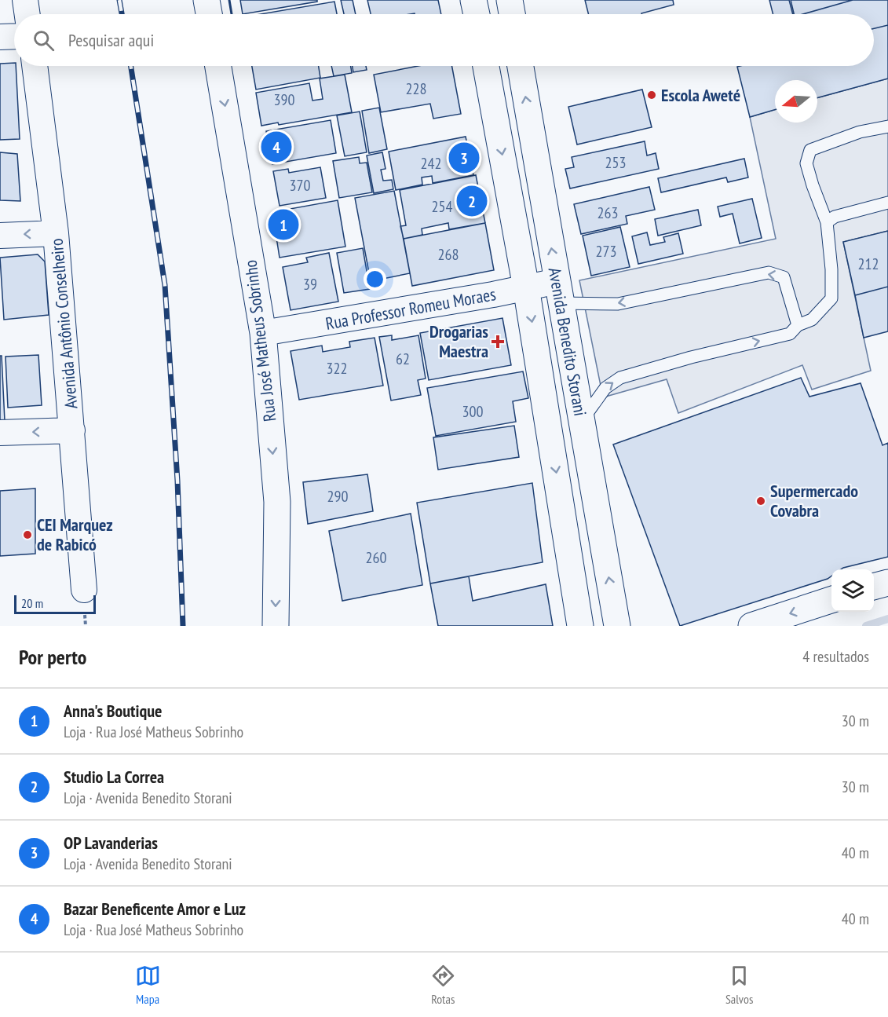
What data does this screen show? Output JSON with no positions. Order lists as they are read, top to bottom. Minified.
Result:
{"streets":{"main road":["Rua José Matheus Sobrinho","Avenida Benedito Storani"],"street":["Rua Professor Romeu Moraes","Avenida Antônio Conselheiro"]},"crossings":[["Rua Professor Romeu Moraes","Rua José Matheus Sobrinho"],["Rua Professor Romeu Moraes","Avenida Benedito Storani"]],"one_way":["Rua José Matheus Sobrinho"],"places":{"other":["Escola Aweté","Supermercado Covabra","CEI Marquez de Rabicó"],"health":["Drogarias Maestra"]},"house_numbers":["228","390","253","242","370","254","263","273","268","212","39","62","322","300","290","260"],"scale_bar":"20 m","north":"left","page":{"search":"Pesquisar aqui","pins":["4","3","2","1"],"scale":"20 m","heading":["Por perto","4 resultados"],"list":[{"mark":"1","name":"Anna's Boutique","note":"Loja · Rua José Matheus Sobrinho","value":"30 m"},{"mark":"2","name":"Studio La Correa","note":"Loja · Avenida Benedito Storani","value":"30 m"},{"mark":"3","name":"OP Lavanderias","note":"Loja · Avenida Benedito Storani","value":"40 m"},{"mark":"4","name":"Bazar Beneficente Amor e Luz","note":"Loja · Rua José Matheus Sobrinho","value":"40 m"}],"nav":["Mapa","Rotas","Salvos"]}}
